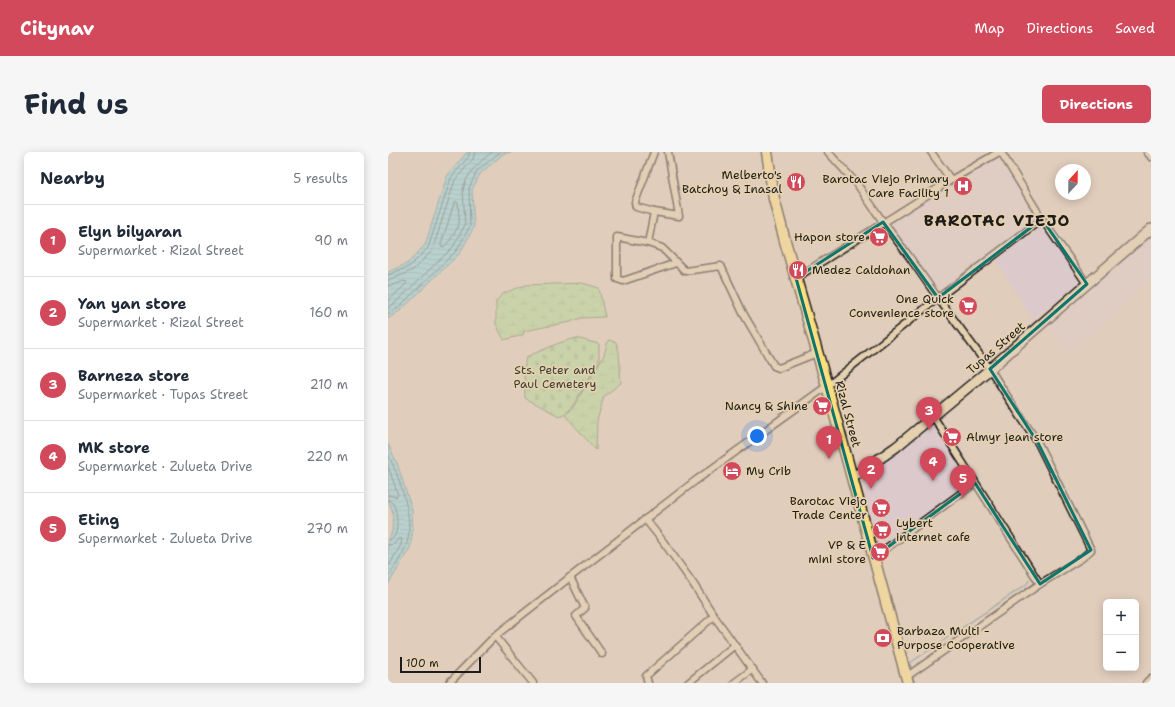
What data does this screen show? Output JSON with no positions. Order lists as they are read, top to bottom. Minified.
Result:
{"streets":{"main road":["Rizal Street"],"street":["Tupas Street"]},"crossings":[["Tupas Street","Rizal Street"]],"districts":["BAROTAC VIEJO"],"parks":["Sts. Peter and Paul Cemetery"],"places":{"restaurant":["Melberto's Batchoy & Inasal","Medez Caldohan"],"hospital":["Barotac Viejo Primary Care Facility 1"],"supermarket":["Hapon store","One Quick Convenience store","Nancy & Shine","Almyr jean store","Barotac Viejo Trade Center","Lybert internet cafe","VP & E mini store"],"hotel":["My Crib"],"bank":["Barbaza Multi - Purpose Cooperative"]},"scale_bar":"100 m","north":"top","page":{"header":"Citynav","nav":["Map","Directions","Saved"],"title":"Find us","buttons":"Directions","heading":["Nearby","5 results"],"list":[{"mark":"1","name":"Elyn bilyaran","note":"Supermarket · Rizal Street","value":"90 m"},{"mark":"2","name":"Yan yan store","note":"Supermarket · Rizal Street","value":"160 m"},{"mark":"3","name":"Barneza store","note":"Supermarket · Tupas Street","value":"210 m"},{"mark":"4","name":"MK store","note":"Supermarket · Zulueta Drive","value":"220 m"},{"mark":"5","name":"Eting","note":"Supermarket · Zulueta Drive","value":"270 m"}],"pins":["3","1","4","2","5"],"map_buttons":["+","−"],"scale":"100 m"}}
